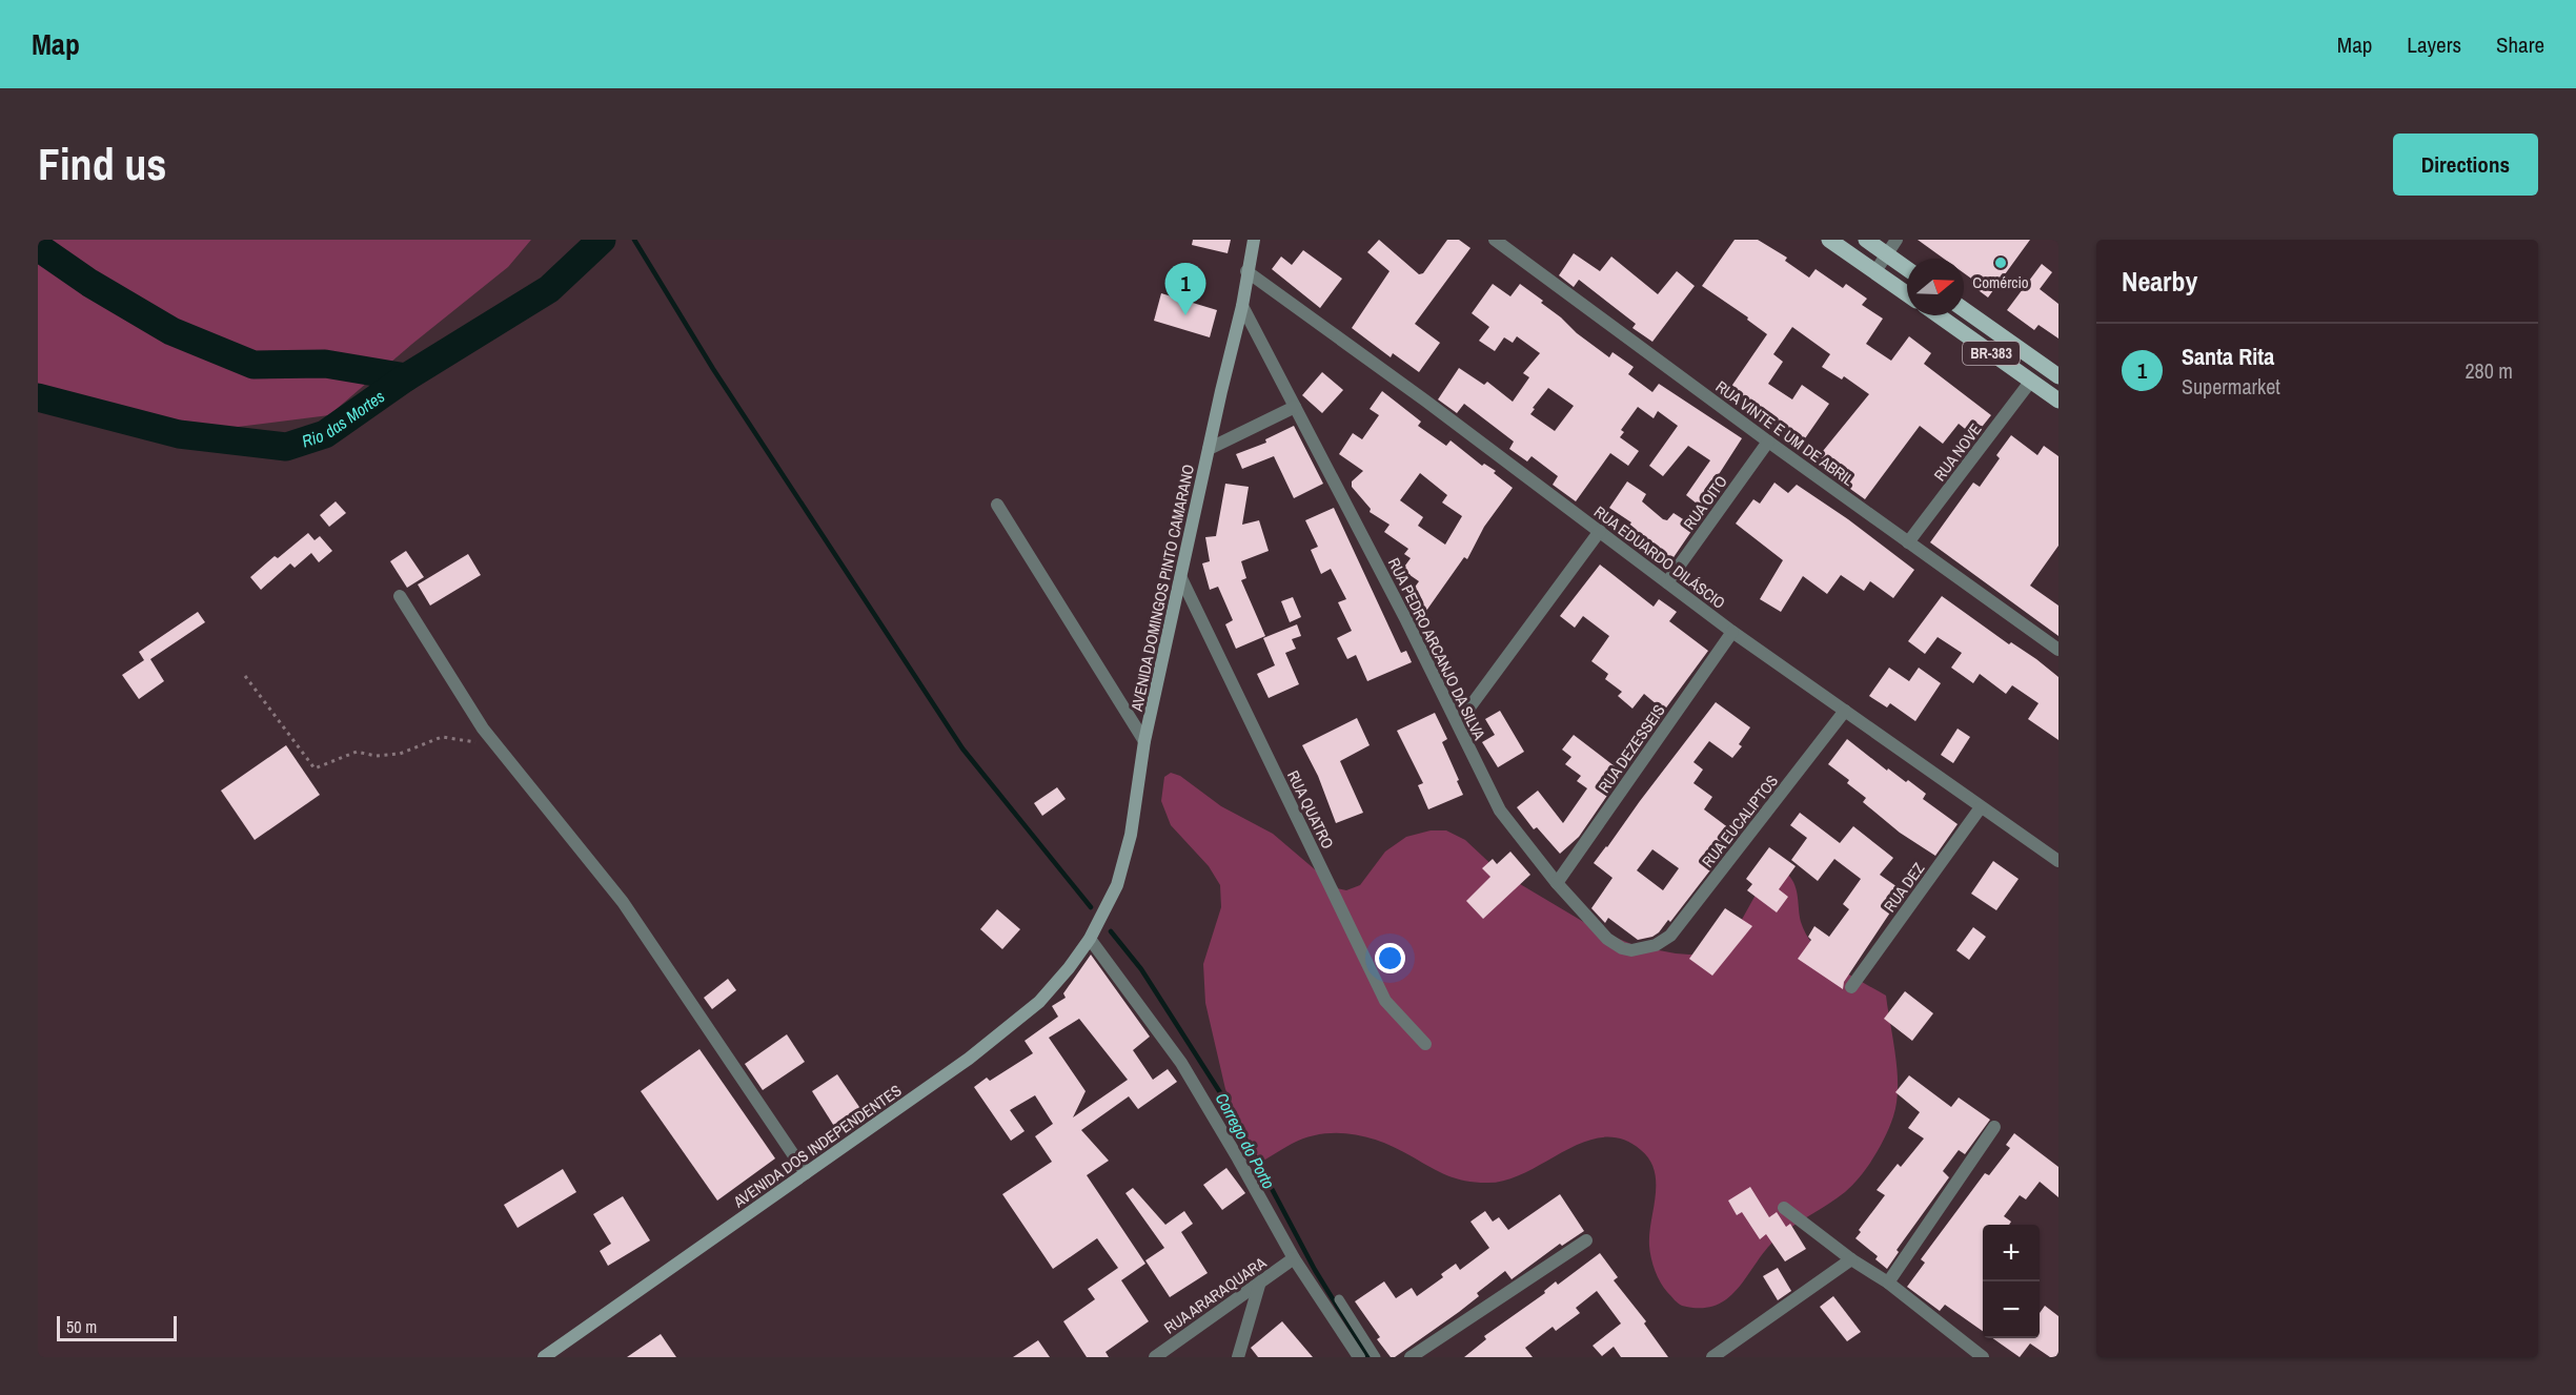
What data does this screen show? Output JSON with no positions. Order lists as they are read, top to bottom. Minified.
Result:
{"streets":{"main road":["BR-383","AVENIDA DOMINGOS PINTO CAMARANO","AVENIDA DOS INDEPENDENTES"],"street":["RUA VINTE E UM DE ABRIL","RUA NOVE","RUA OITO","RUA EDUARDO DILÁSCIO","RUA PEDRO ARCANJO DA SILVA","RUA DEZESSEIS","RUA QUATRO","RUA EUCALIPTOS","RUA DEZ","RUA ARARAQUARA"]},"crossings":[["BR-383","RUA NOVE"],["RUA VINTE E UM DE ABRIL","RUA NOVE"],["RUA VINTE E UM DE ABRIL","RUA OITO"],["RUA OITO","RUA EDUARDO DILÁSCIO"],["RUA EDUARDO DILÁSCIO","AVENIDA DOMINGOS PINTO CAMARANO"],["RUA EDUARDO DILÁSCIO","RUA DEZESSEIS"],["RUA EDUARDO DILÁSCIO","RUA EUCALIPTOS"],["RUA EDUARDO DILÁSCIO","RUA DEZ"],["AVENIDA DOMINGOS PINTO CAMARANO","RUA PEDRO ARCANJO DA SILVA"],["AVENIDA DOMINGOS PINTO CAMARANO","RUA QUATRO"],["AVENIDA DOMINGOS PINTO CAMARANO","AVENIDA DOS INDEPENDENTES"],["RUA PEDRO ARCANJO DA SILVA","RUA DEZESSEIS"],["RUA PEDRO ARCANJO DA SILVA","RUA EUCALIPTOS"]],"water":["Rio das Mortes","Corrego do Porto"],"places":["Comércio"],"scale_bar":"50 m","north":"right","page":{"header":"Map","nav":["Map","Layers","Share"],"buttons":"Directions","title":"Find us","heading":"Nearby","pins":"1","list":[{"mark":"1","name":"Santa Rita","note":"Supermarket","value":"280 m"}],"map_buttons":["+","−"],"scale":"50 m"}}
